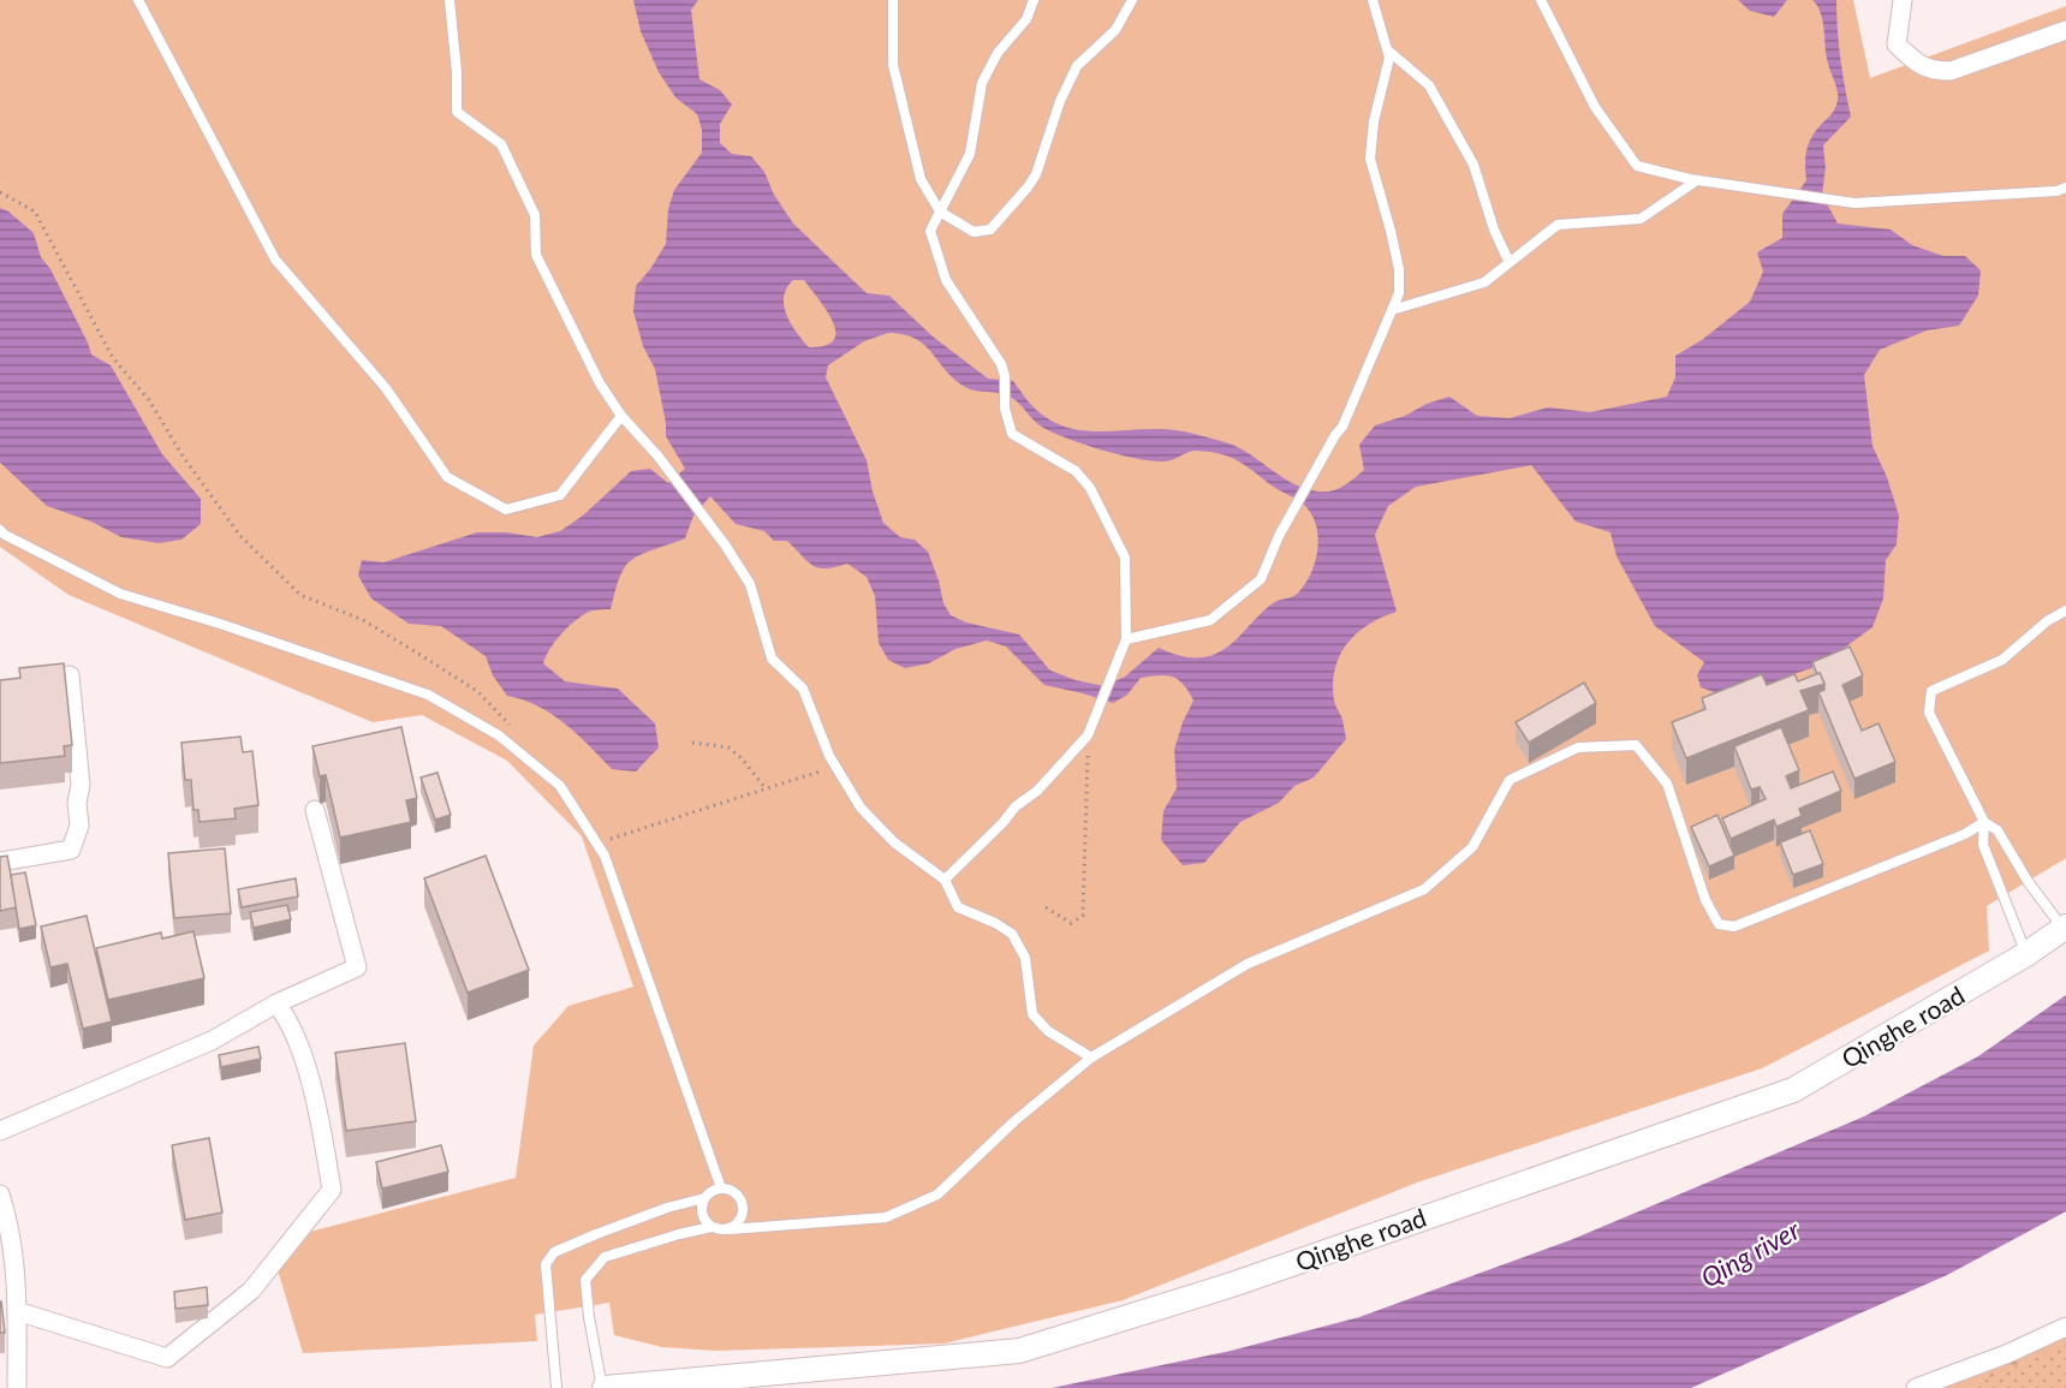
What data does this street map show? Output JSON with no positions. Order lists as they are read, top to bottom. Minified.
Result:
{"streets":{"street":["Qinghe road"]},"water":["Qing river"]}
